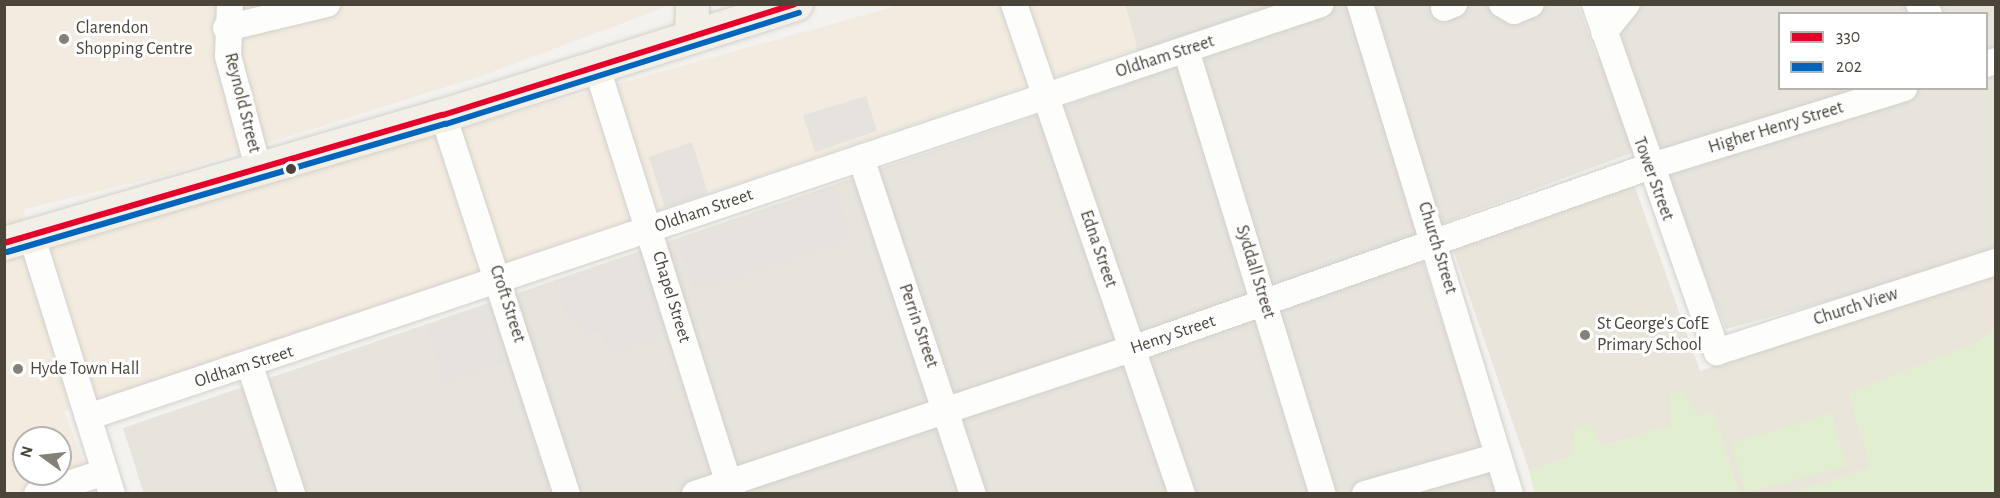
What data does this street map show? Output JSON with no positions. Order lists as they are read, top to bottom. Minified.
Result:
{"streets":{"street":["Oldham Street","Reynold Street","Higher Henry Street","Tower Street","Church Street","Edna Street","Syddall Street","Chapel Street","Croft Street","Church View","Perrin Street","Henry Street"]},"crossings":[["Oldham Street","Edna Street"],["Oldham Street","Syddall Street"],["Oldham Street","Chapel Street"],["Oldham Street","Croft Street"],["Oldham Street","Perrin Street"],["Higher Henry Street","Tower Street"],["Higher Henry Street","Henry Street"],["Tower Street","Church View"],["Tower Street","Henry Street"],["Church Street","Henry Street"],["Edna Street","Henry Street"],["Syddall Street","Henry Street"],["Chapel Street","Henry Street"],["Perrin Street","Henry Street"]],"places":["Clarendon Shopping Centre","St George's CofE Primary School","Hyde Town Hall"],"lines":["transit line 330","transit line 202"],"legend":["330","202"],"north":"left"}
